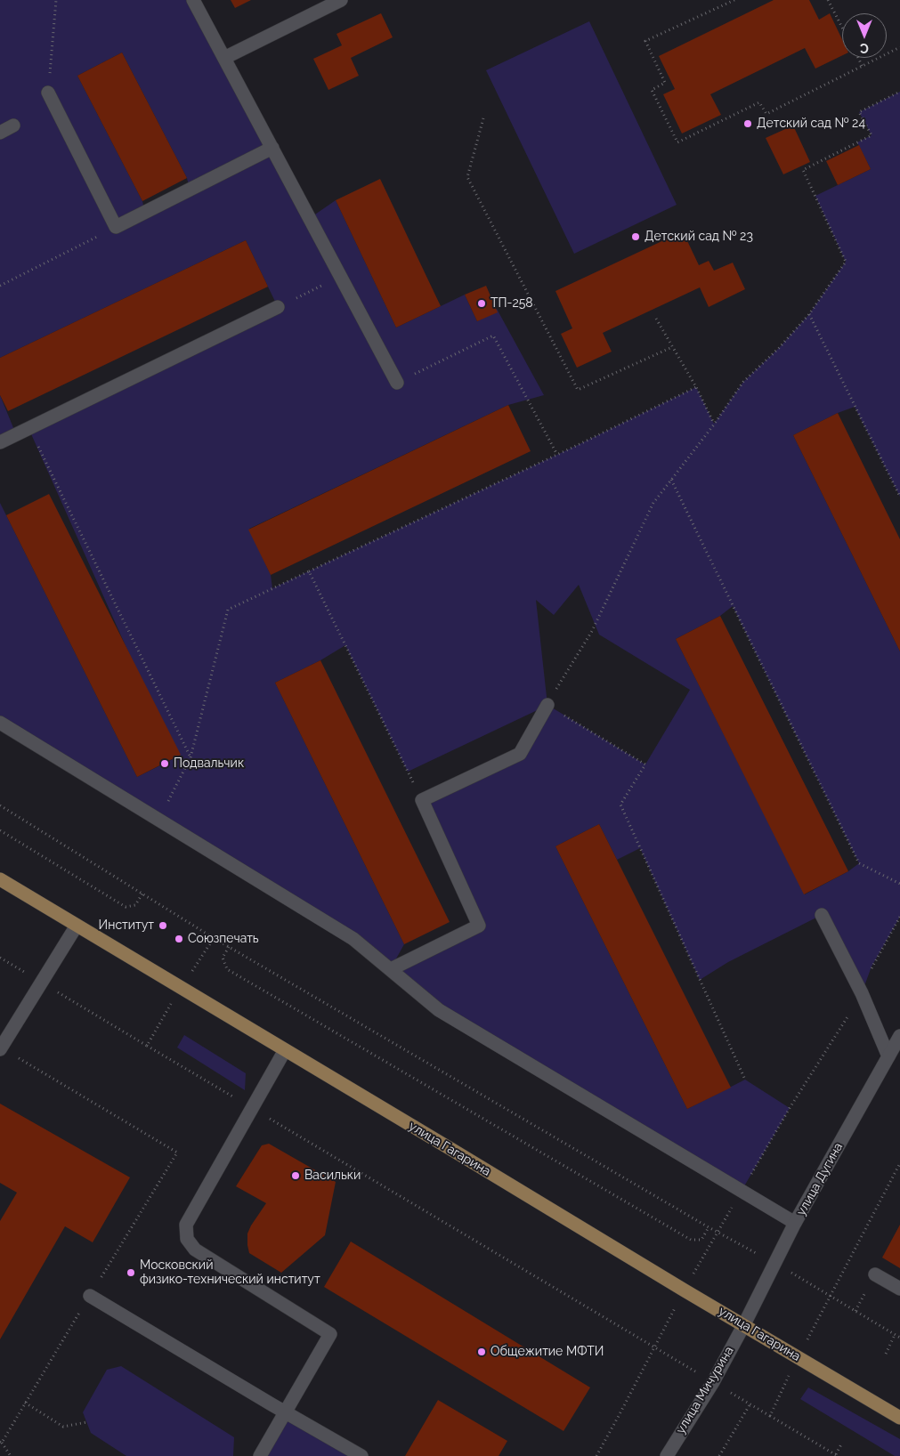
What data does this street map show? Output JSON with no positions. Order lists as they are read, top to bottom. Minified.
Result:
{"streets":{"main road":["улица Гагарина","улица Дугина","улица Мичурина"]},"crossings":[["улица Гагарина","улица Дугина"],["улица Гагарина","улица Мичурина"],["улица Дугина","улица Мичурина"]],"places":["Детский сад № 24","Детский сад № 23","ТП-258","Подвальчик","Институт","Союзпечать","Васильки","Московский физико-технический институт","Общежитие МФТИ"],"north":"bottom"}
